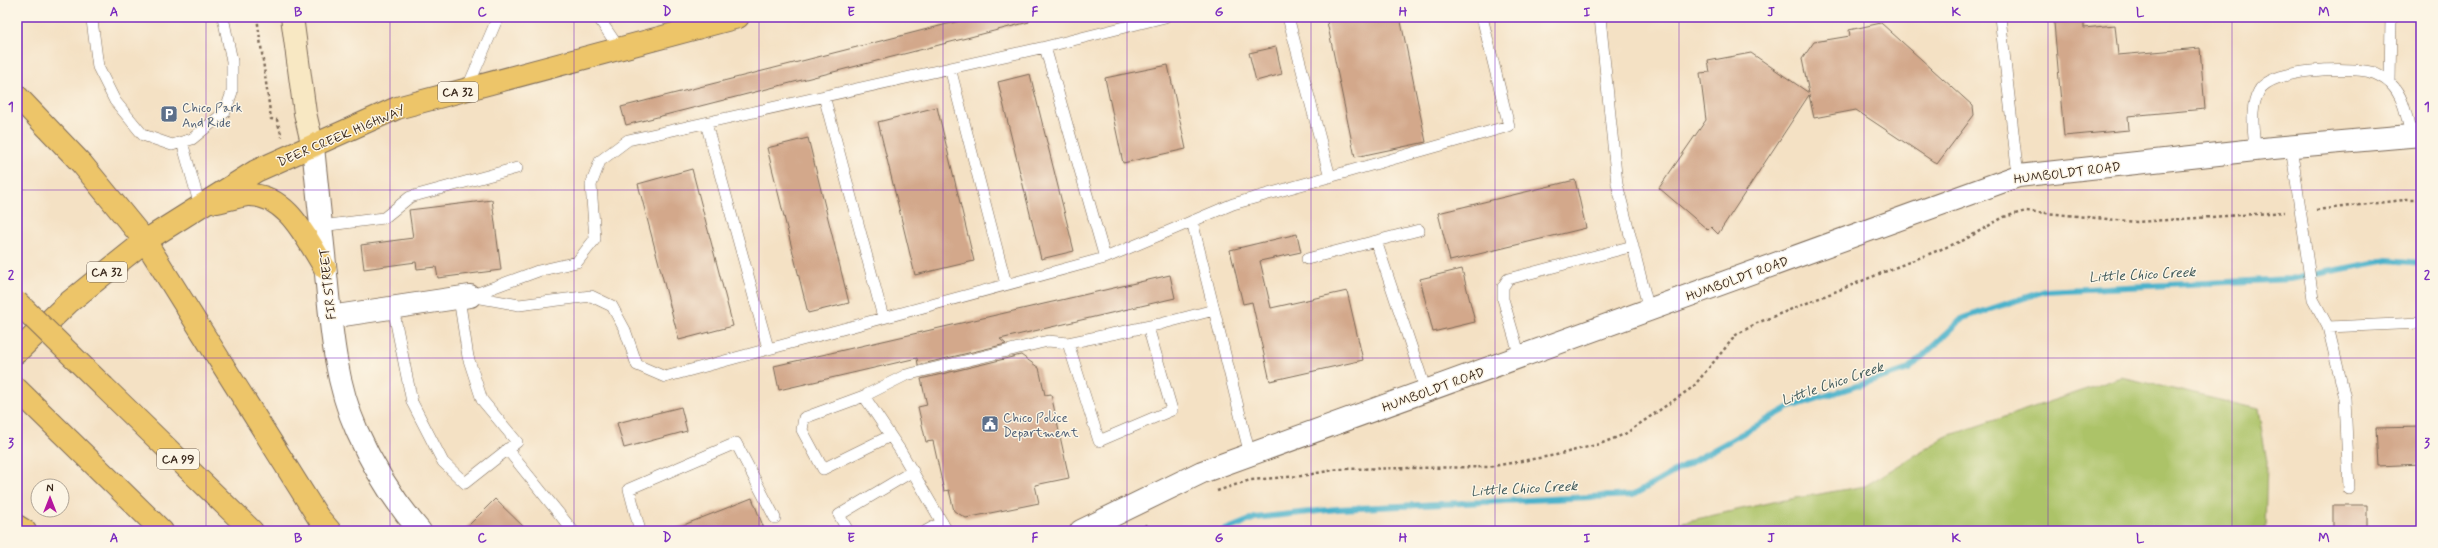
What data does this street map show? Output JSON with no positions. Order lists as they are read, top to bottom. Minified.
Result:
{"streets":{"main road":["CA 32","DEER CREEK HIGHWAY","CA 99"],"street":["HUMBOLDT ROAD","FIR STREET"]},"crossings":[["CA 32","DEER CREEK HIGHWAY"],["DEER CREEK HIGHWAY","FIR STREET"]],"water":["Little Chico Creek"],"places":{"parking":["Chico Park And Ride"],"public building":["Chico Police Department"]},"north":"top","grid":{"columns":["A","B","C","D","E","F","G","H","I","J","K","L","M"],"rows":["1","2","3"]}}
